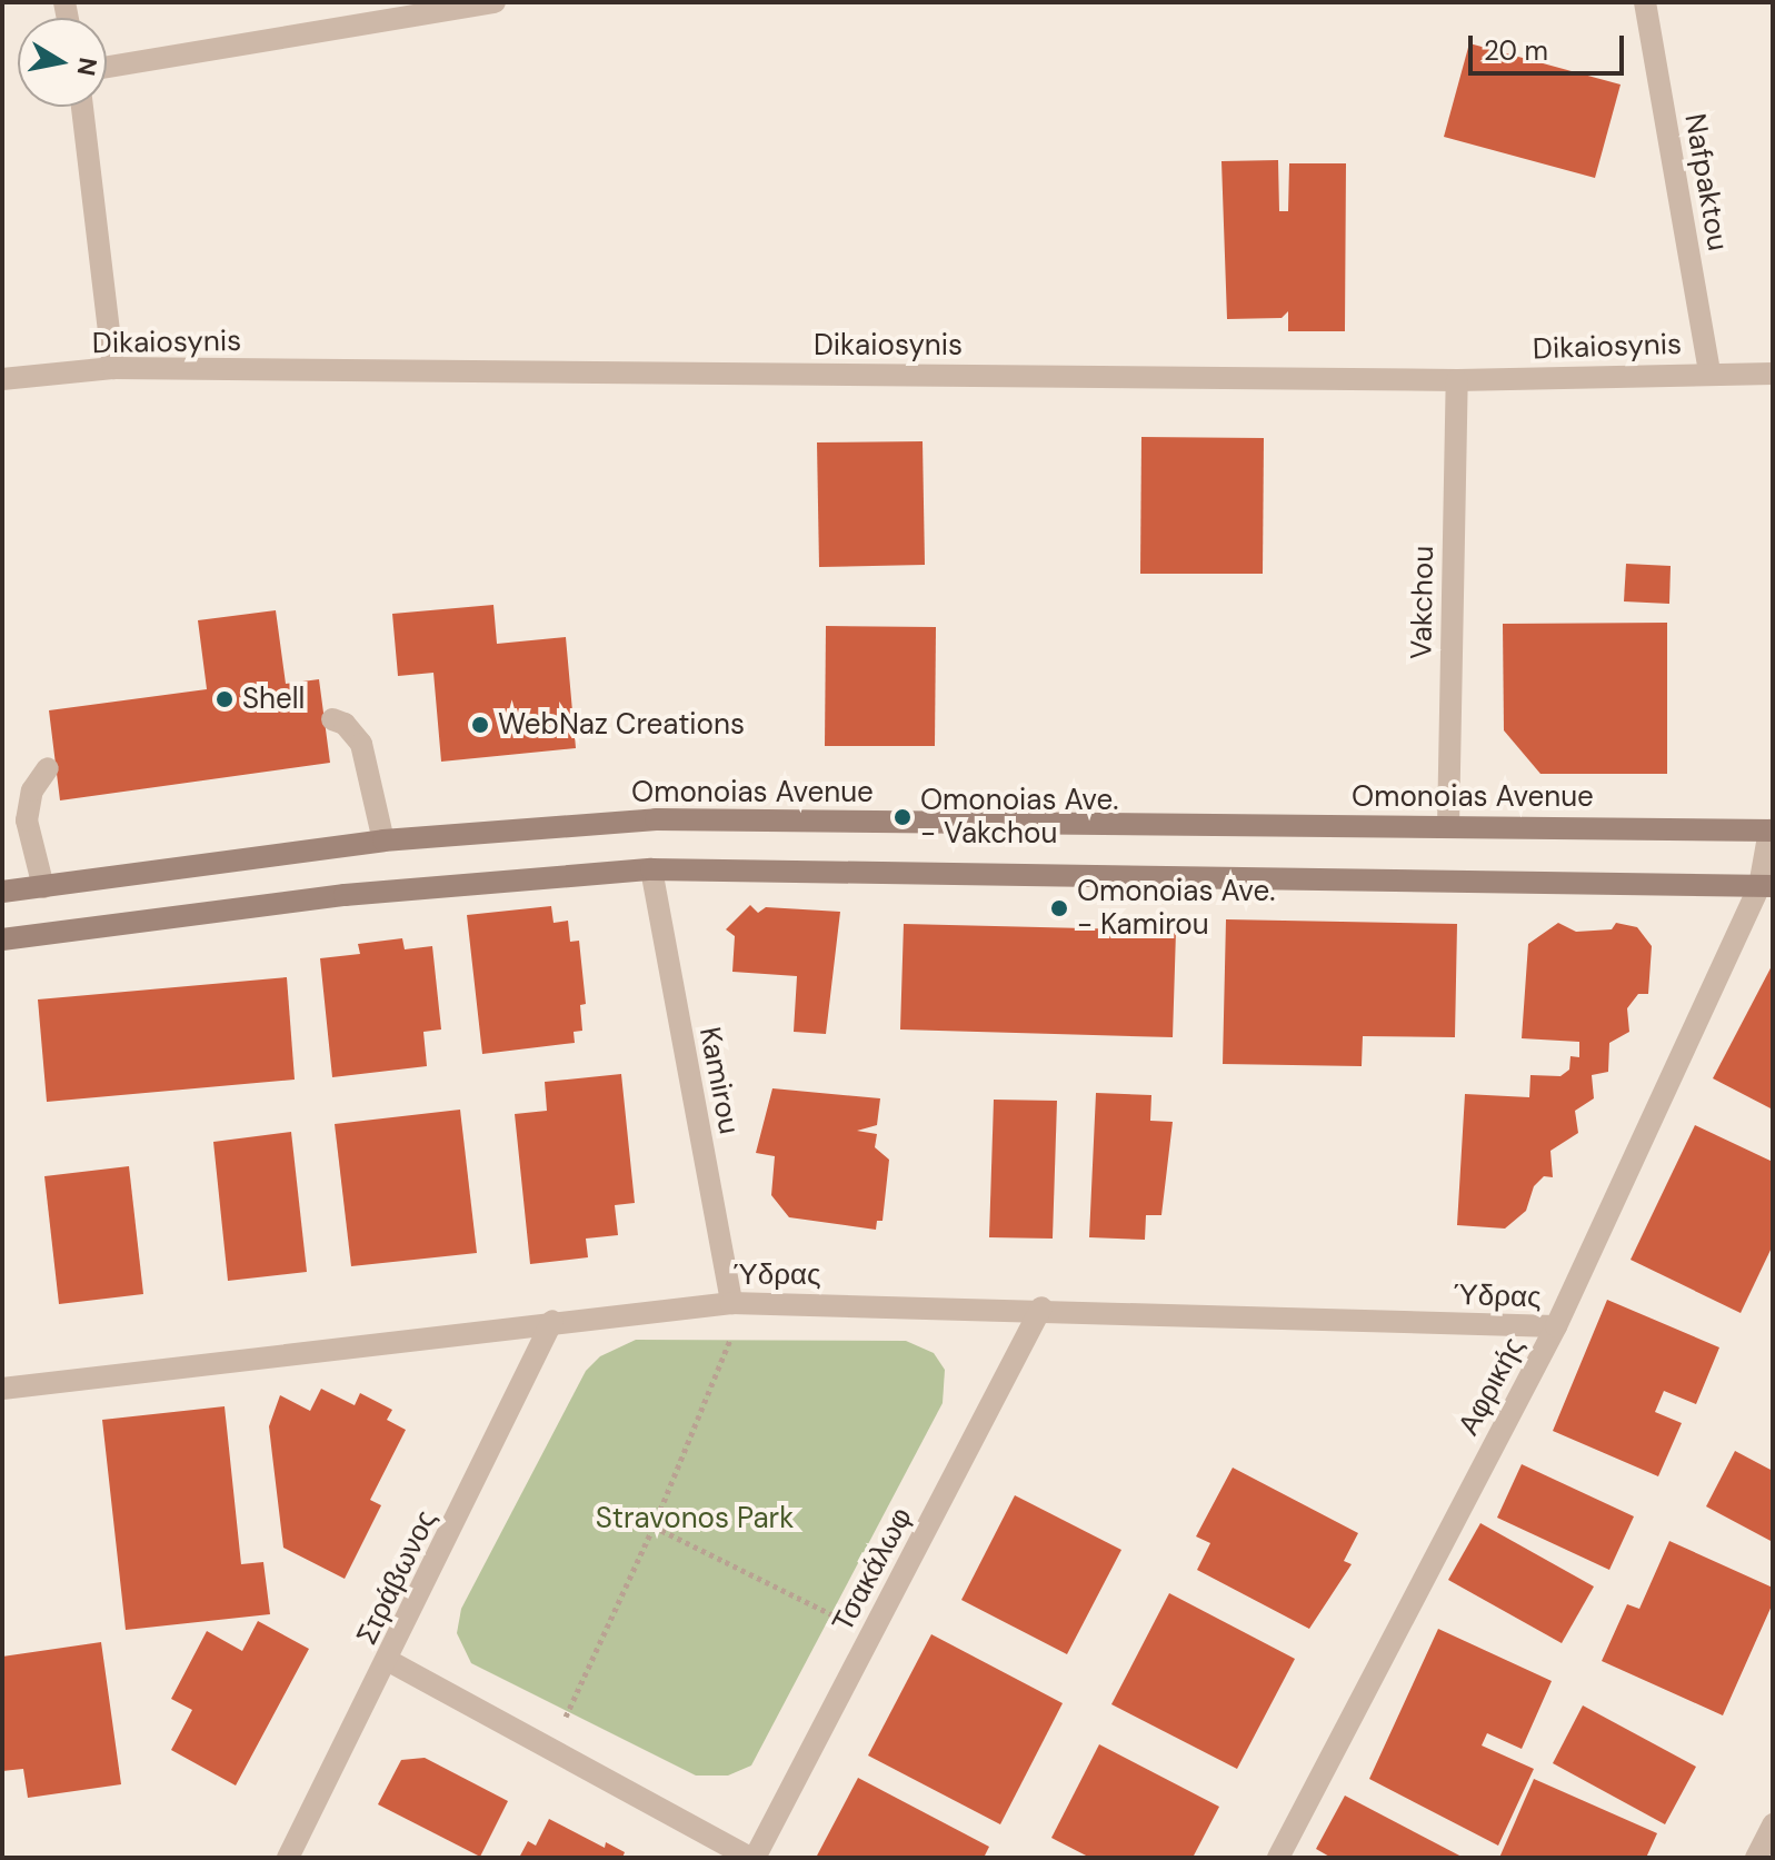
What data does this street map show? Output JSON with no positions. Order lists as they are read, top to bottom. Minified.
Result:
{"streets":{"main road":["Omonoias Avenue"],"street":["Nafpaktou","Dikaiosynis","Vakchou","Kamirou","Ύδρας","Αφρικής","Τσακάλωφ","Στράβωνος"]},"crossings":[["Nafpaktou","Dikaiosynis"],["Dikaiosynis","Vakchou"],["Vakchou","Omonoias Avenue"],["Omonoias Avenue","Αφρικής"],["Kamirou","Ύδρας"],["Ύδρας","Αφρικής"],["Ύδρας","Τσακάλωφ"],["Ύδρας","Στράβωνος"]],"parks":["Stravonos Park"],"places":["Shell","WebNaz Creations","Omonoias Ave. - Vakchou","Omonoias Ave. - Kamirou"],"scale_bar":"20 m","north":"right"}
